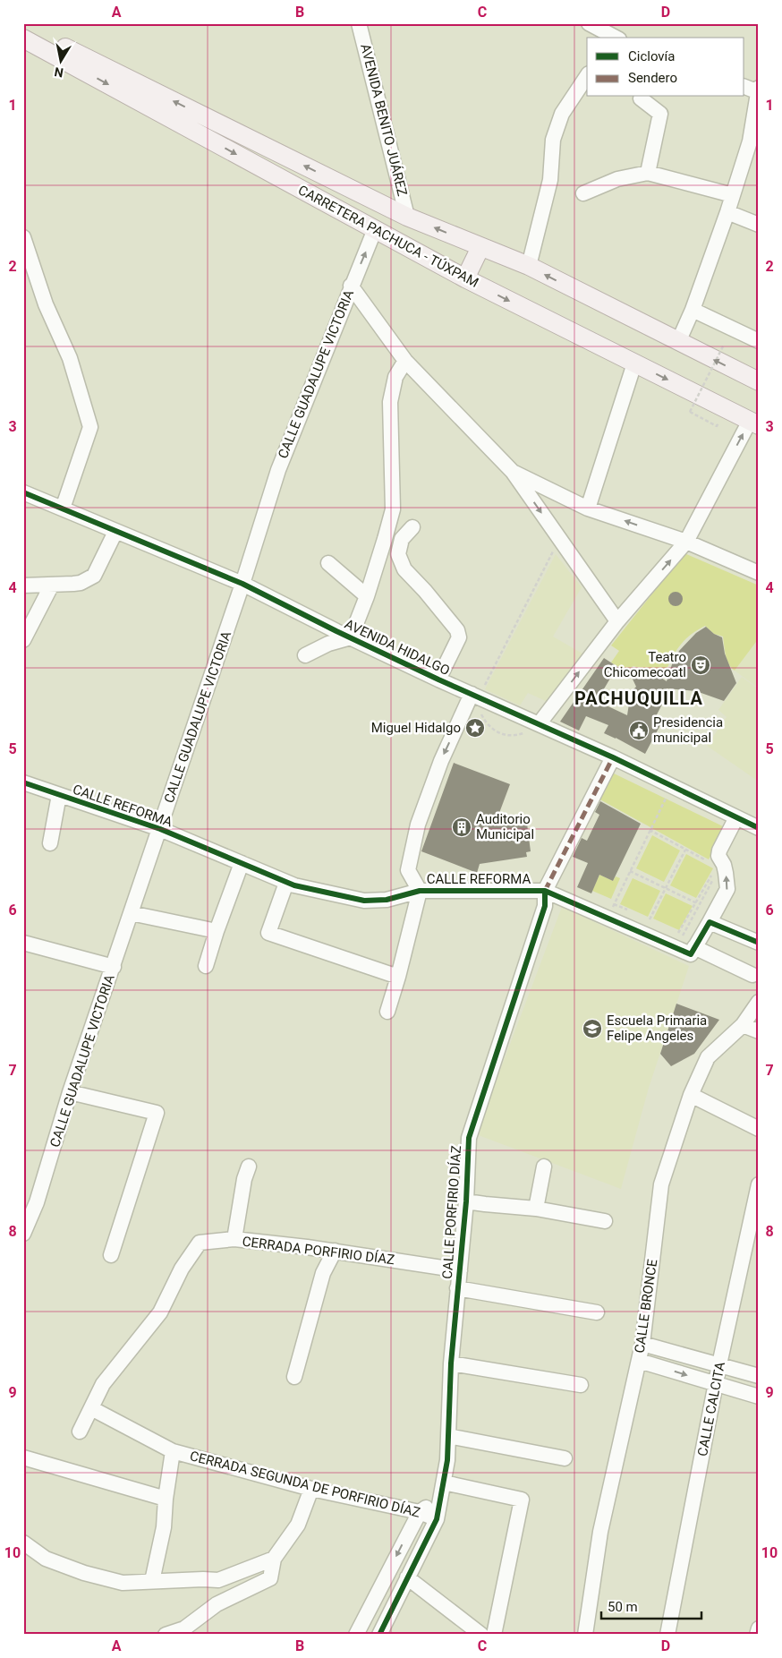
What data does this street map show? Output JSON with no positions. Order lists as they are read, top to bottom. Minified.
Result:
{"streets":{"main road":["CARRETERA PACHUCA - TÚXPAM"],"street":["AVENIDA BENITO JUÁREZ","CALLE GUADALUPE VICTORIA","AVENIDA HIDALGO","CALLE REFORMA","CALLE PORFIRIO DÍAZ","CERRADA PORFIRIO DÍAZ","CALLE BRONCE","CALLE CALCITA","CERRADA SEGUNDA DE PORFIRIO DÍAZ"]},"crossings":[["AVENIDA BENITO JUÁREZ","CARRETERA PACHUCA - TÚXPAM"],["CARRETERA PACHUCA - TÚXPAM","CALLE GUADALUPE VICTORIA"],["CALLE GUADALUPE VICTORIA","AVENIDA HIDALGO"],["CALLE GUADALUPE VICTORIA","CALLE REFORMA"],["AVENIDA HIDALGO","CALLE PORFIRIO DÍAZ"],["CALLE REFORMA","CALLE PORFIRIO DÍAZ"],["CALLE PORFIRIO DÍAZ","CERRADA PORFIRIO DÍAZ"],["CALLE PORFIRIO DÍAZ","CERRADA SEGUNDA DE PORFIRIO DÍAZ"]],"districts":["PACHUQUILLA"],"places":{"theatre":["Teatro Chicomecoatl"],"place":["Miguel Hidalgo"],"public building":["Presidencia municipal"],"building":["Auditorio Municipal"],"school or university":["Escuela Primaria Felipe Angeles"]},"legend":["Ciclovía","Sendero"],"scale_bar":"50 m","north":"bottom","grid":{"columns":["A","B","C","D"],"rows":["1","2","3","4","5","6","7","8","9","10"]}}
